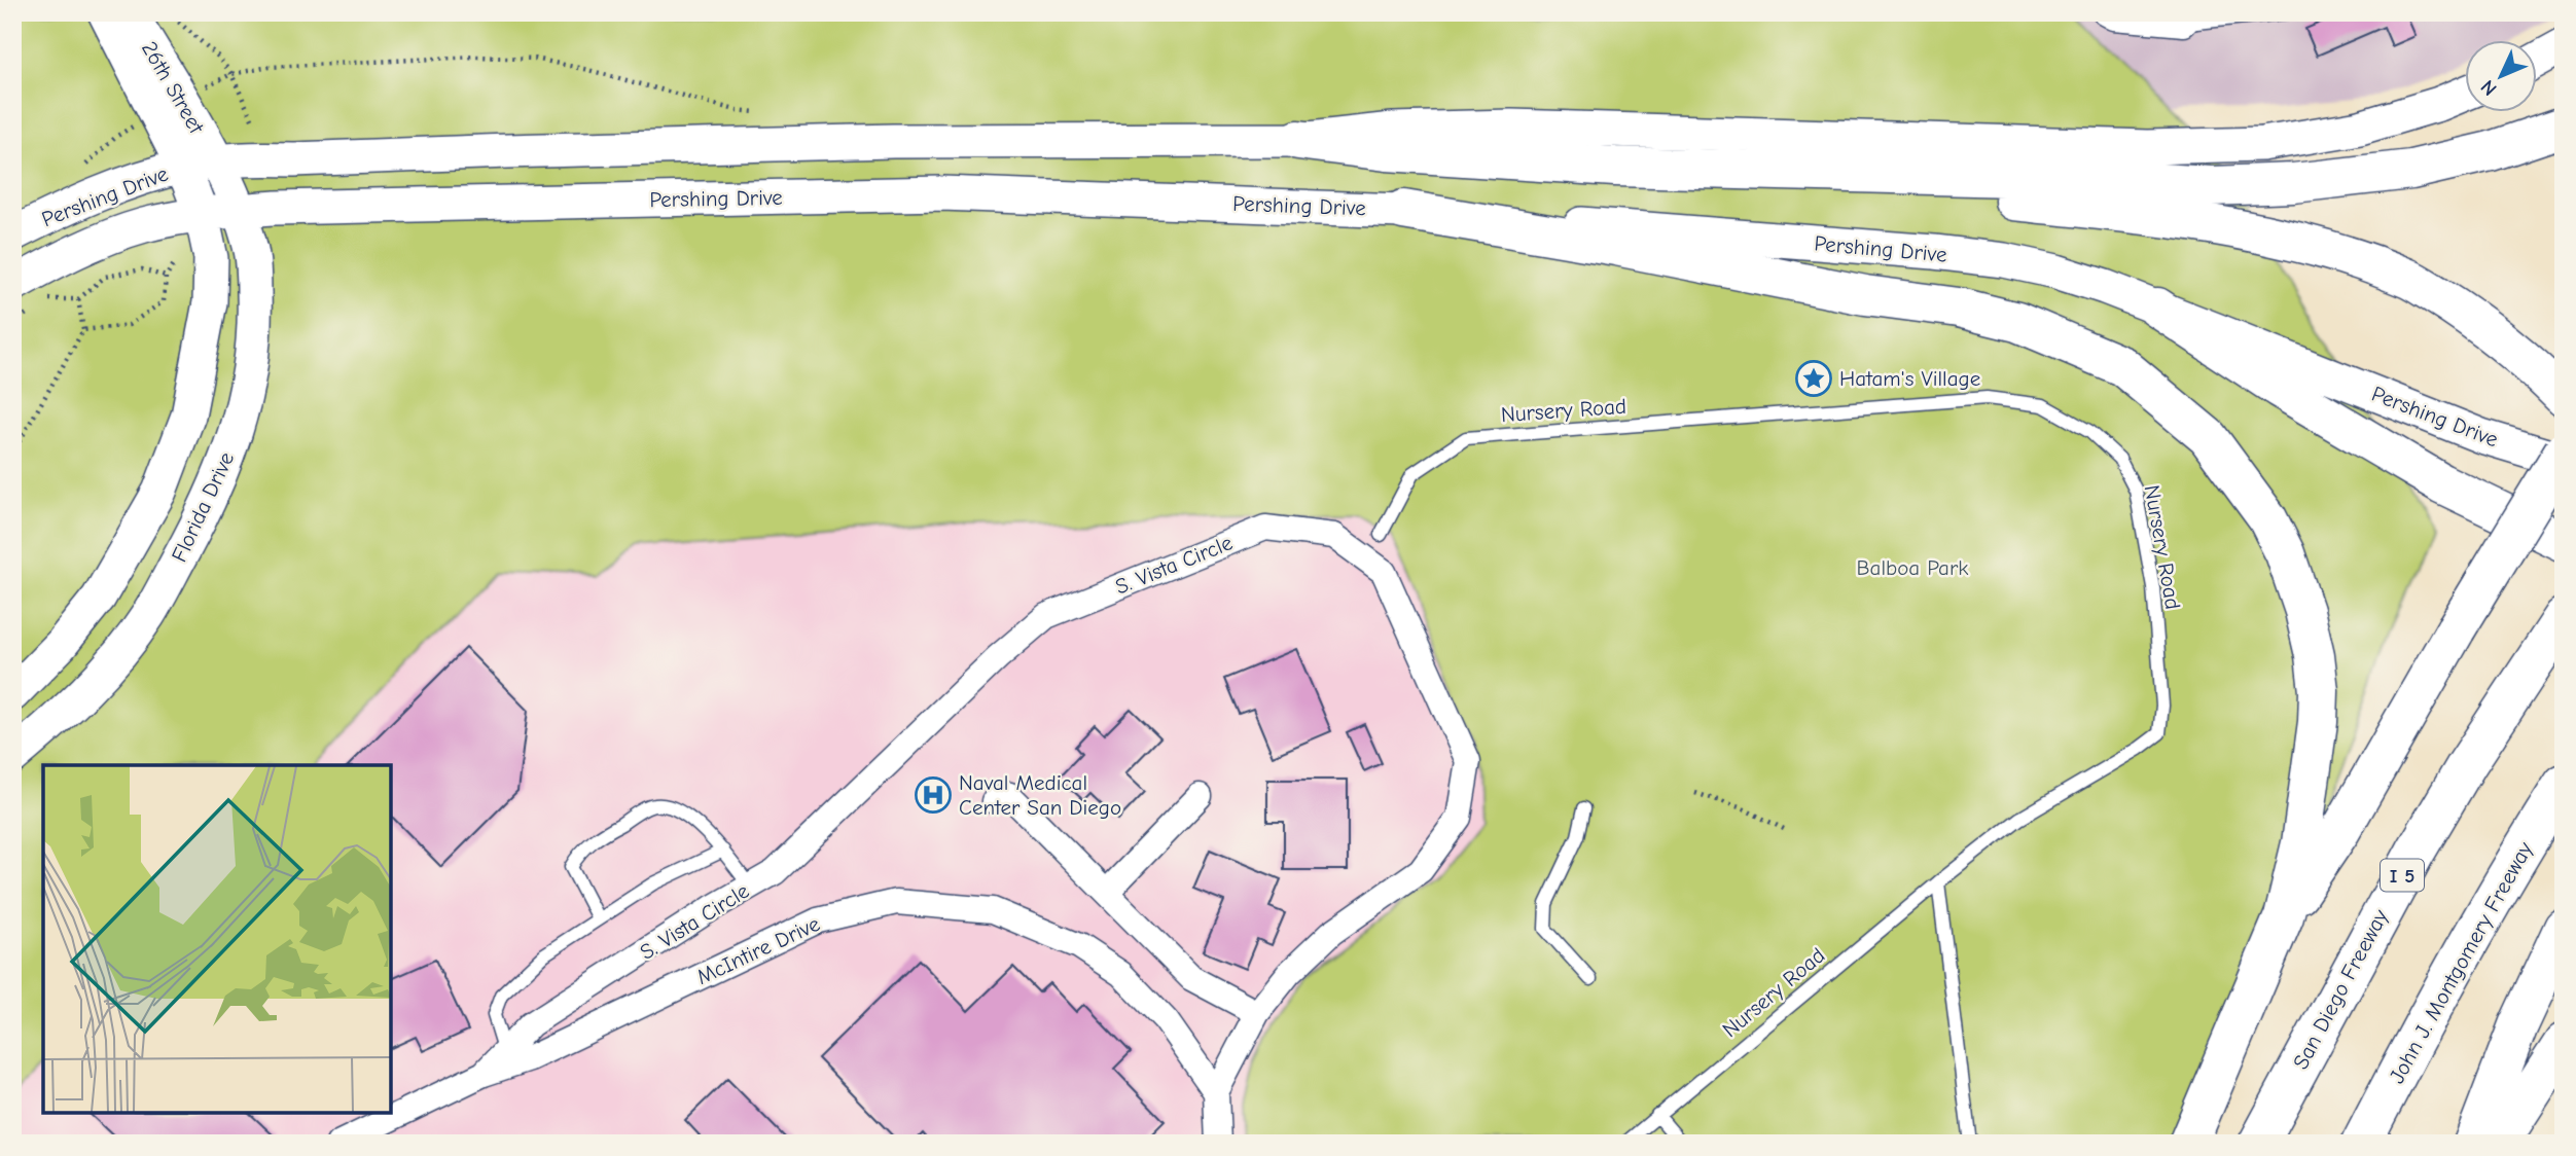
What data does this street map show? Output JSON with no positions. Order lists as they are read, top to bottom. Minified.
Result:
{"streets":{"highway":["I 5","John J. Montgomery Freeway","San Diego Freeway"],"main road":["26th Street","Pershing Drive","Florida Drive"],"street":["S. Vista Circle","McIntire Drive"],"lane":["Nursery Road"]},"crossings":[["26th Street","Pershing Drive"],["26th Street","Florida Drive"],["Pershing Drive","Florida Drive"],["S. Vista Circle","McIntire Drive"]],"parks":["Balboa Park"],"places":{"place":["Hatam's Village"],"hospital":["Naval Medical Center San Diego"]},"north":"bottom left"}
